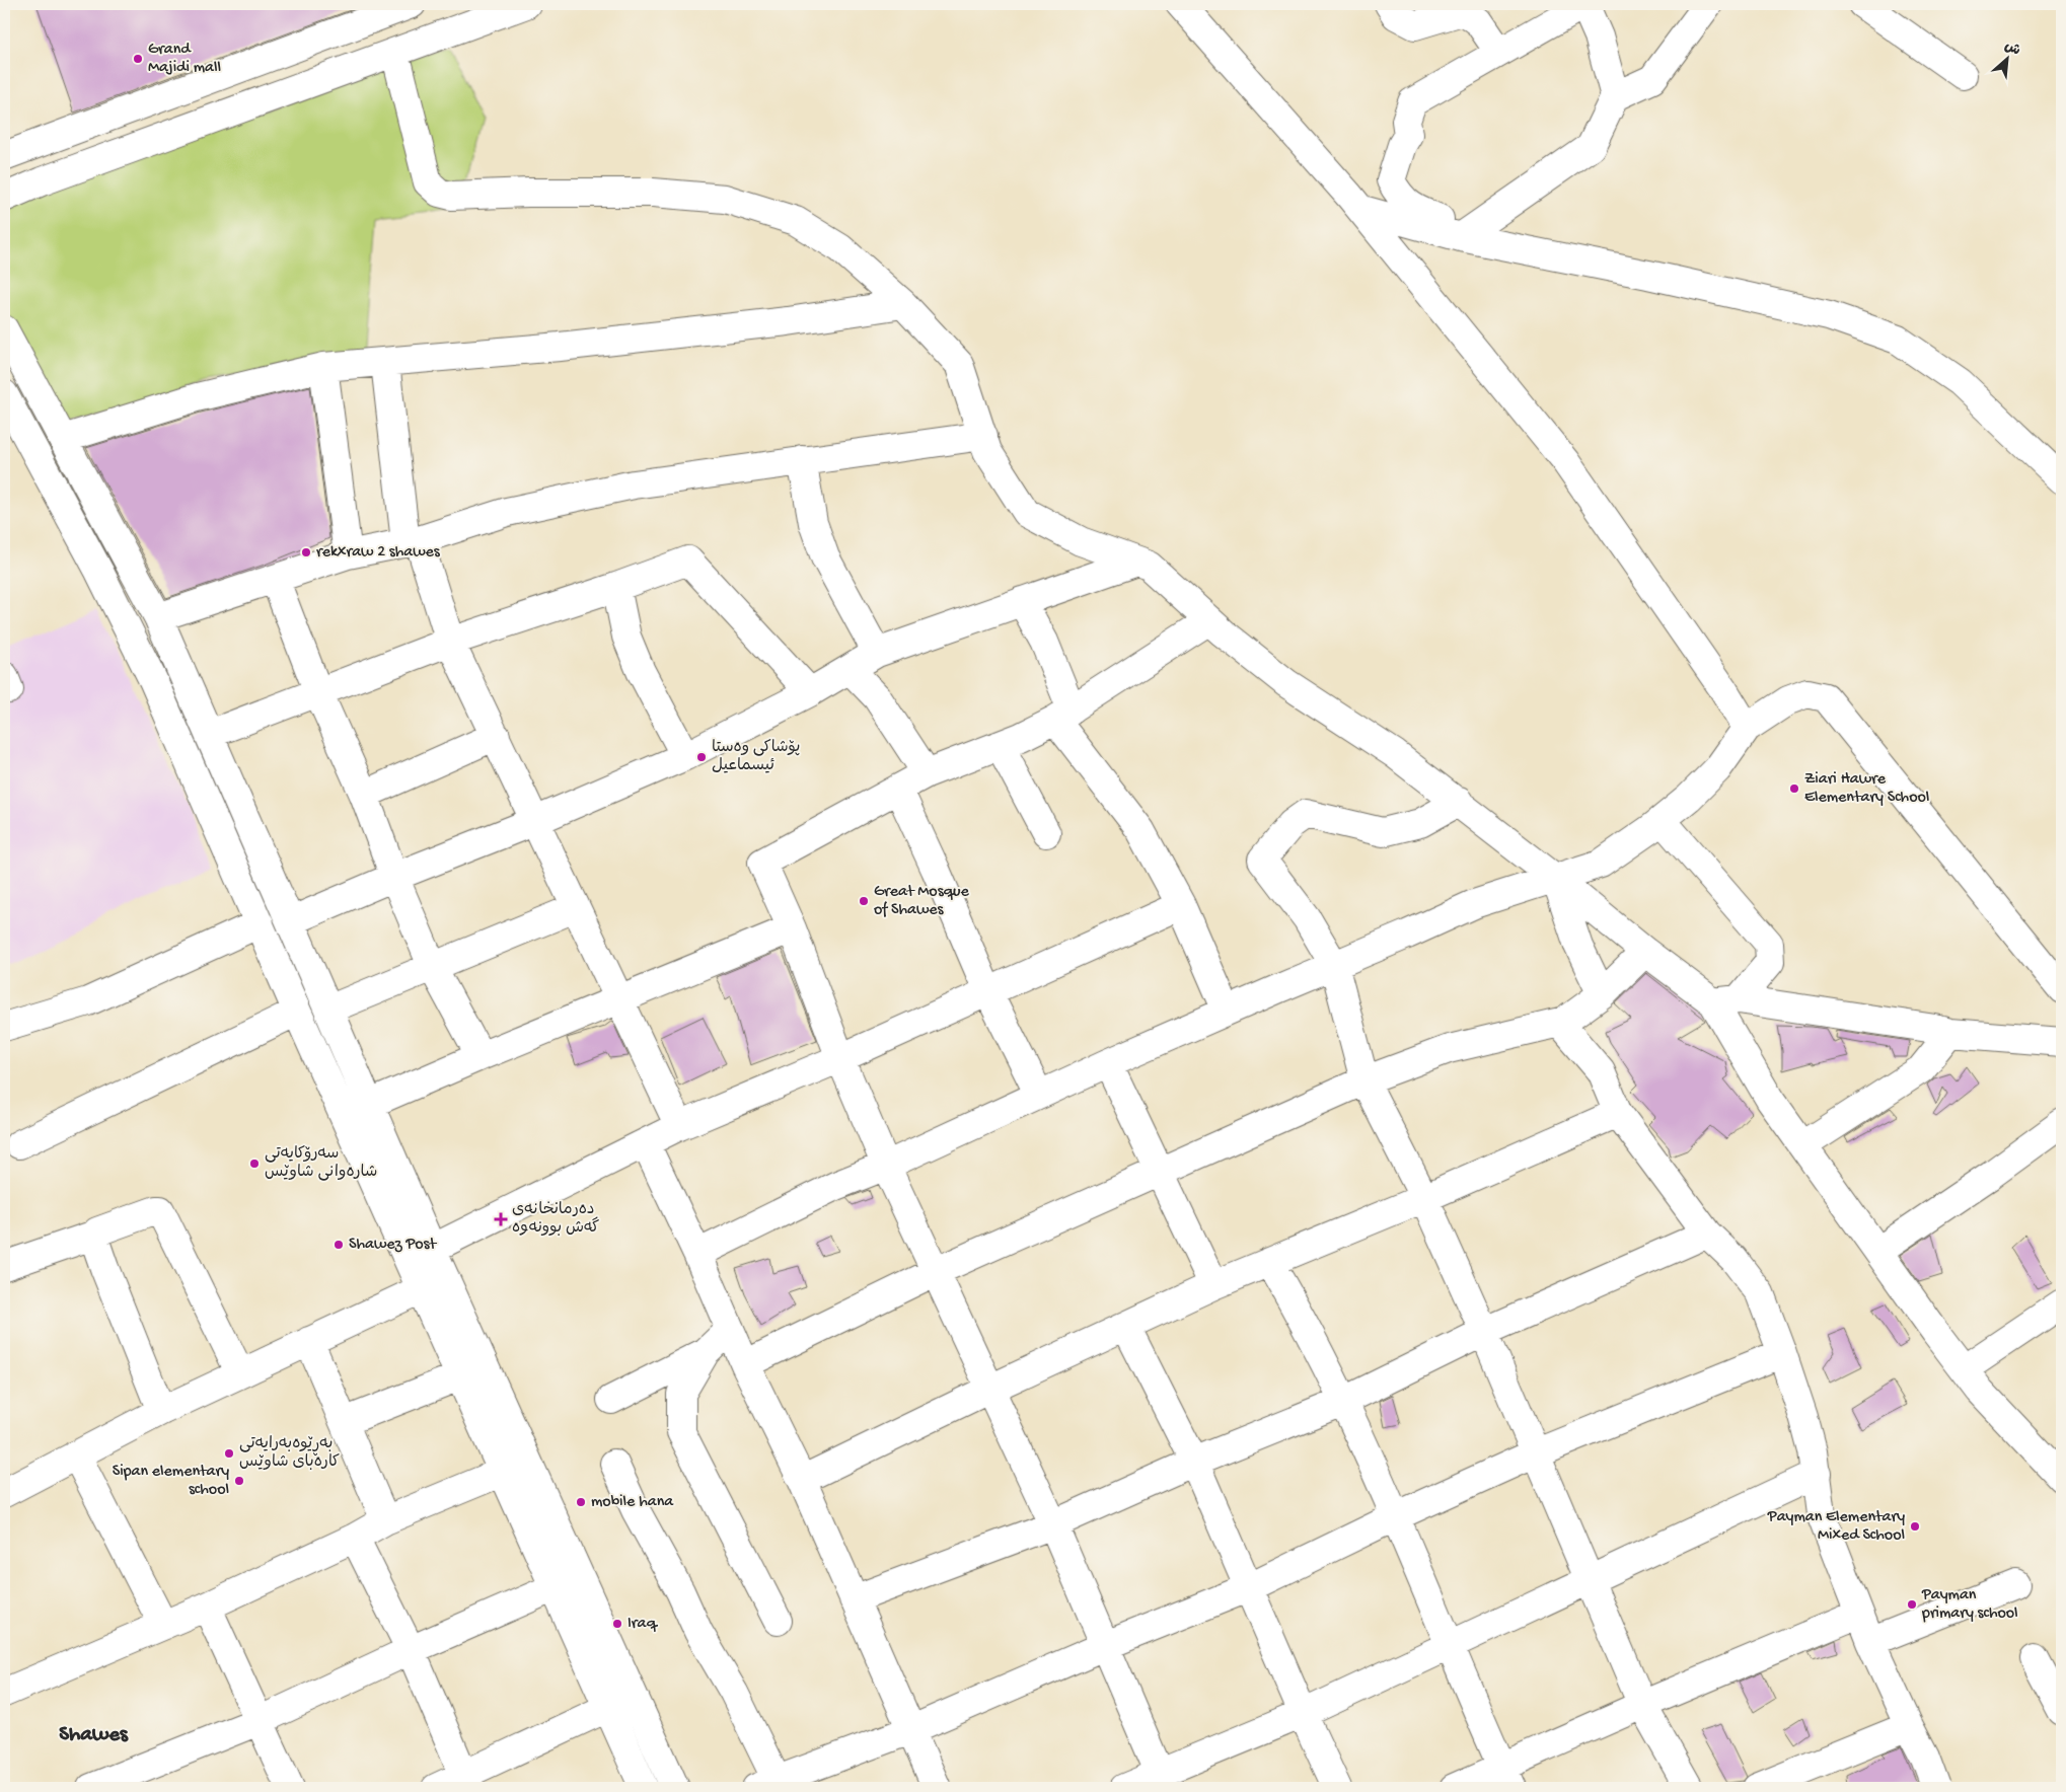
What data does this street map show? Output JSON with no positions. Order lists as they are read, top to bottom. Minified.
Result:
{"districts":["Shawes"],"places":{"other":["Grand Majidi mall","rekxraw 2 shawes","پۆشاکی وەستا ئیسماعیل","Ziari Hawre Elementary School","Great Mosque of Shawes","سەرۆکایەتی شارەوانی شاوێس","Shawez Post","بەڕێوەبەرایەتی کارەبای شاوێس","Sipan elementary school","mobile hana","Payman Elementary Mixed School","Payman primary school","Iraq"],"health":["دەرمانخانەی گەش بوونەوە"]},"north":"top right"}
